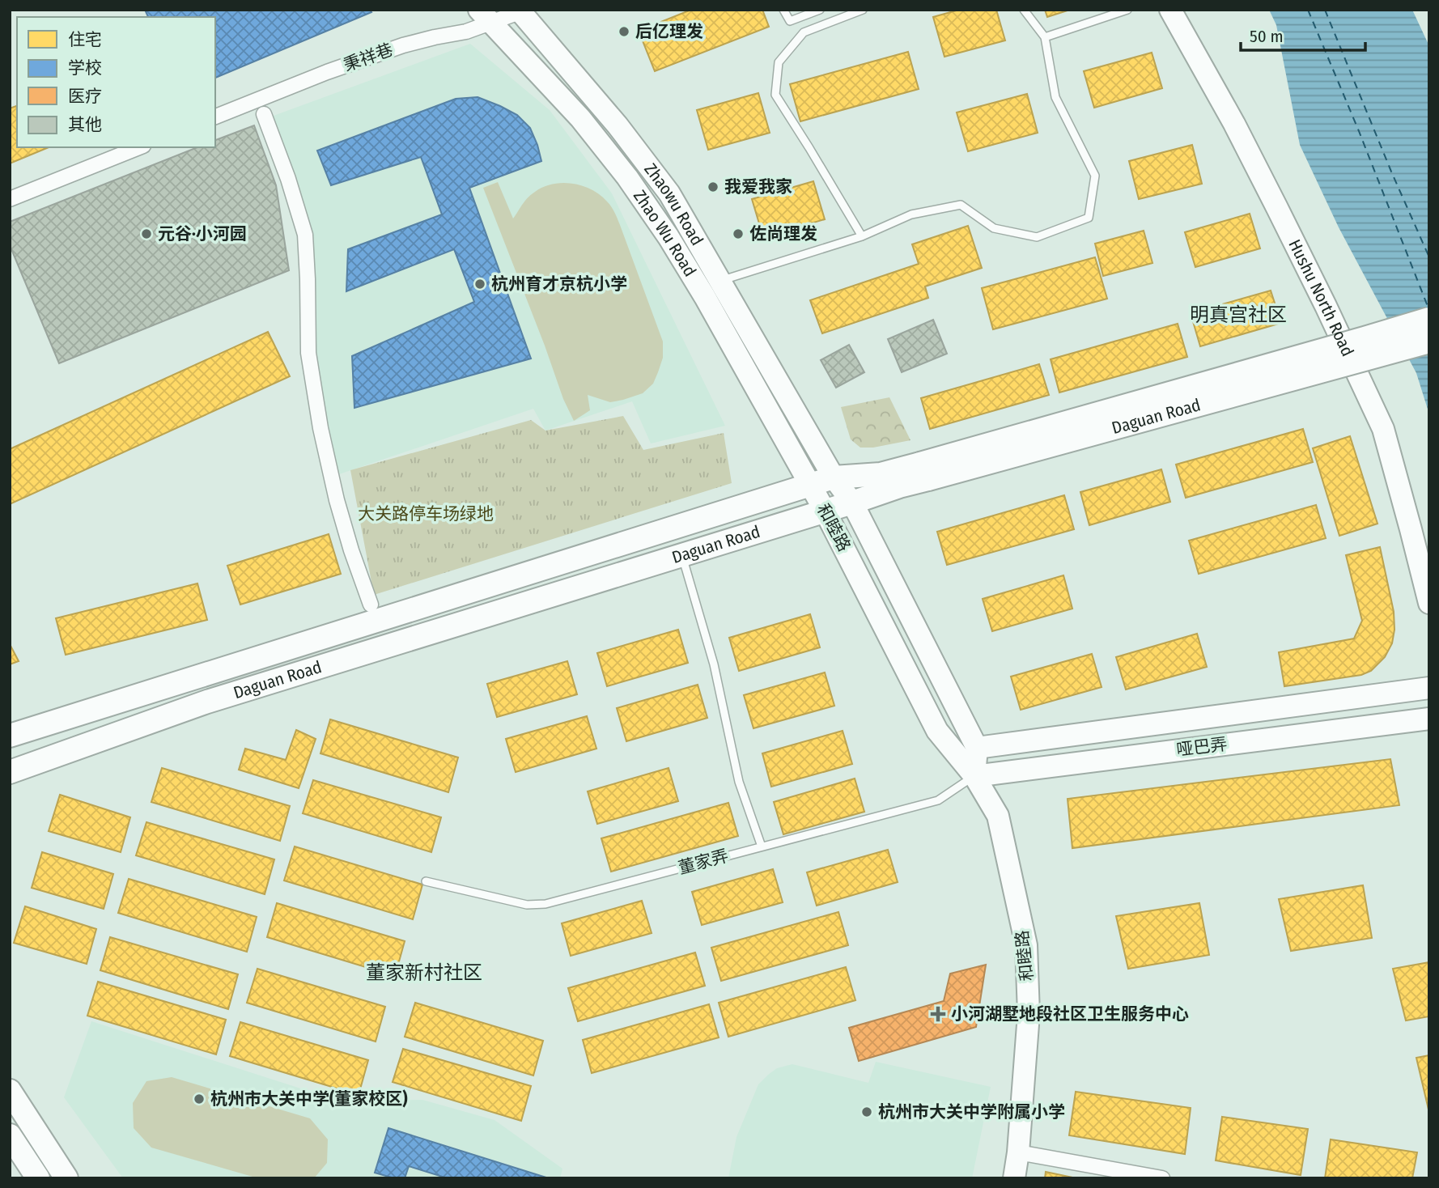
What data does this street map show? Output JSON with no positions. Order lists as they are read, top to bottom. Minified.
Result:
{"streets":{"main road":["Zhaowu Road","Zhao Wu Road","Hushu North Road","Daguan Road","和睦路","哑巴弄"],"street":["秉祥巷"],"lane":["董家弄"]},"crossings":[["秉祥巷","Zhaowu Road"],["秉祥巷","Zhao Wu Road"],["Zhaowu Road","Daguan Road"],["Zhaowu Road","和睦路"],["Zhao Wu Road","Daguan Road"],["Zhao Wu Road","和睦路"],["Daguan Road","和睦路"],["和睦路","哑巴弄"],["和睦路","董家弄"],["哑巴弄","董家弄"]],"districts":["明真宫社区","董家新村社区"],"parks":["大关路停车场绿地"],"places":{"other":["后亿理发","我爱我家","元谷·小河园","佐尚理发","杭州育才京杭小学","杭州市大关中学(董家校区)","杭州市大关中学附属小学"],"health":["小河湖墅地段社区卫生服务中心"]},"legend":["住宅","学校","医疗","其他"],"scale_bar":"50 m"}
